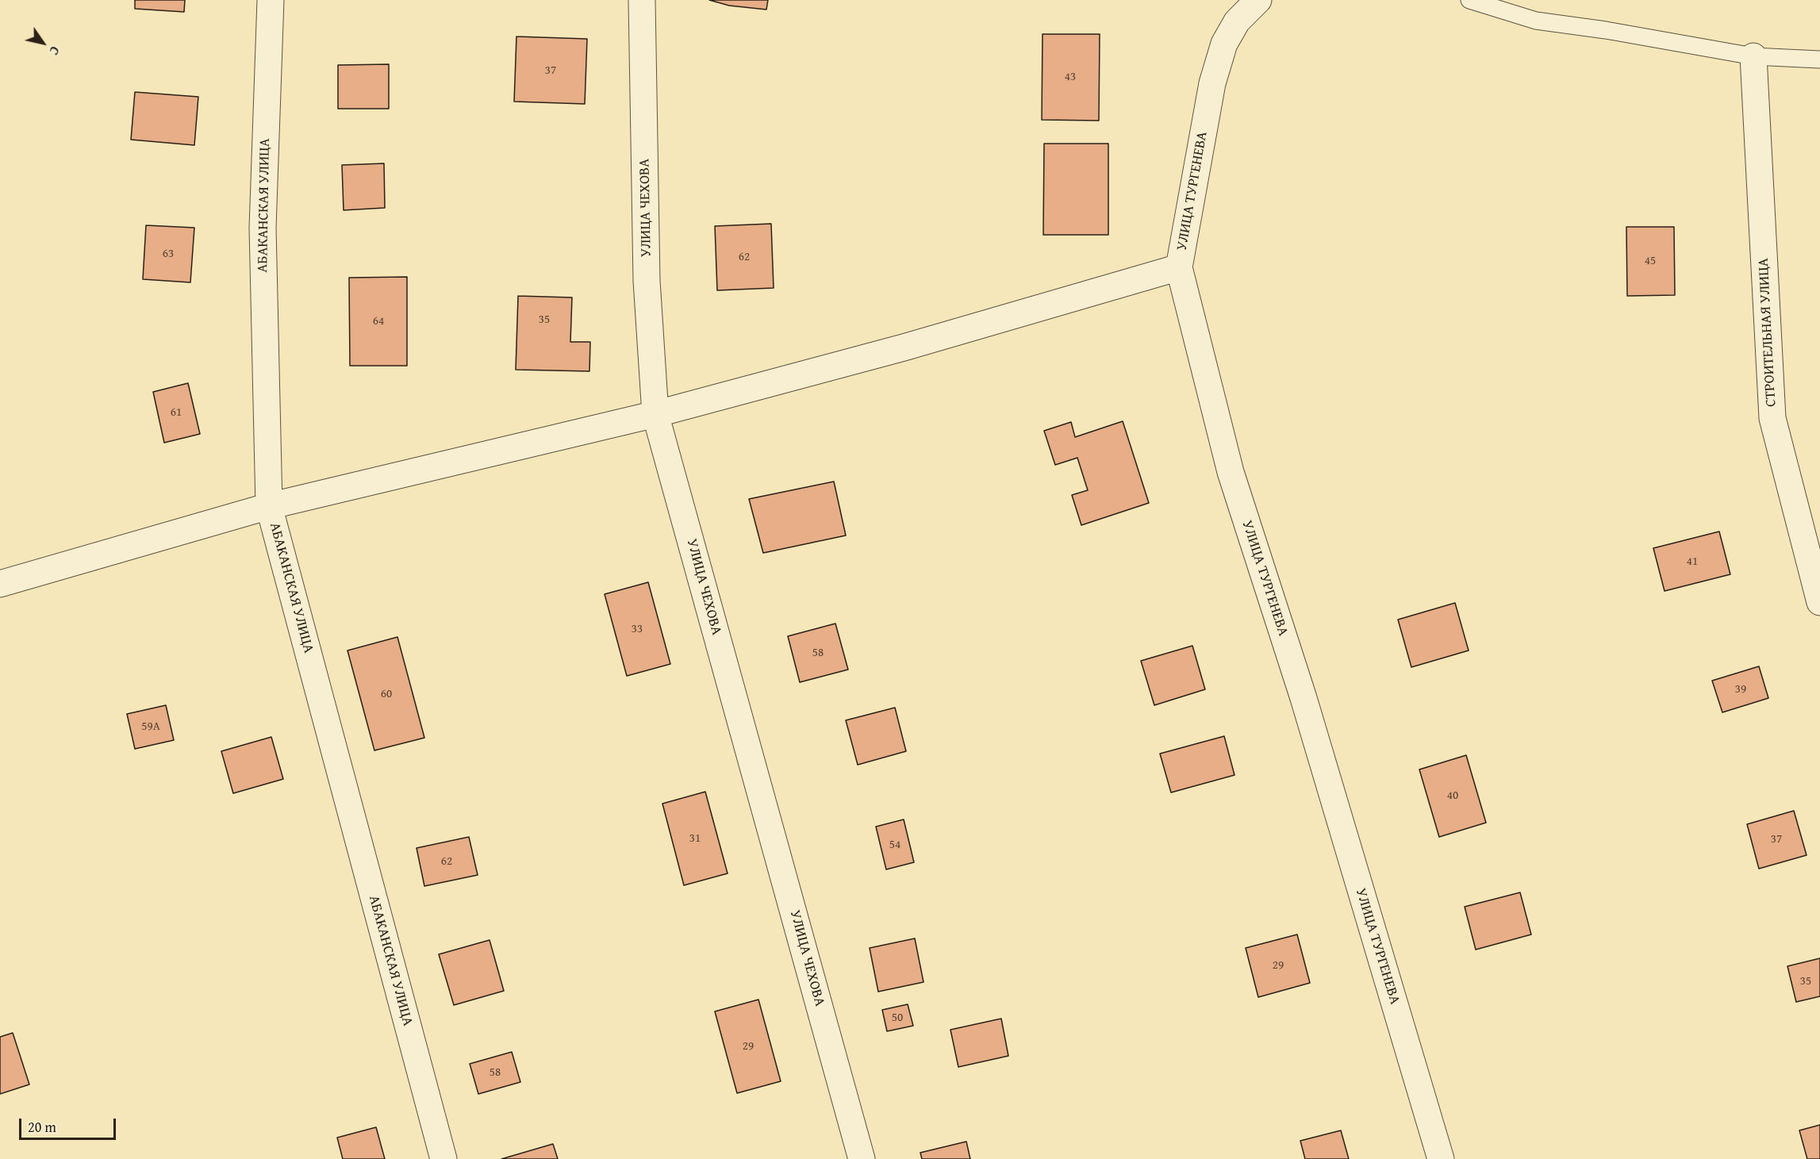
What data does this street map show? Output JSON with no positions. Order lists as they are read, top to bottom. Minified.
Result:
{"streets":{"street":["УЛИЦА ТУРГЕНЕВА","АБАКАНСКАЯ УЛИЦА","УЛИЦА ЧЕХОВА","СТРОИТЕЛЬНАЯ УЛИЦА"]},"house_numbers":["37","43","63","62","45","35","64","61","41","33","58","39","60","59А","40","31","37","54","62","29","35","50","29","58"],"scale_bar":"20 m","north":"bottom right"}
